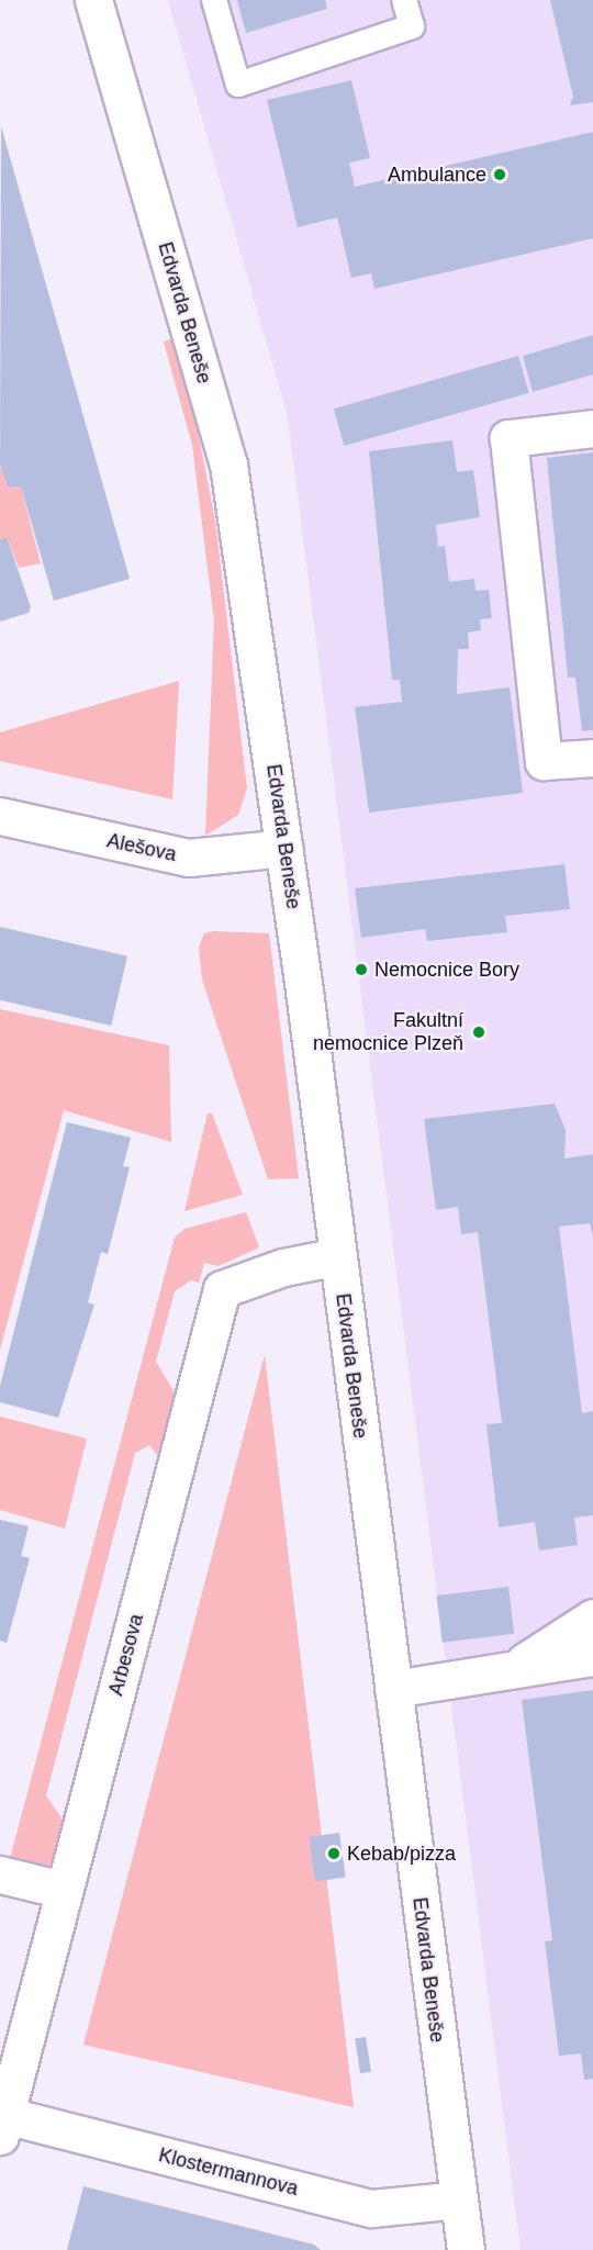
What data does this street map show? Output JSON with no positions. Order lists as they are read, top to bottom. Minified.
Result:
{"streets":{"street":["Edvarda Beneše","Alešova","Arbesova","Klostermannova"]},"crossings":[["Edvarda Beneše","Alešova"],["Edvarda Beneše","Arbesova"],["Edvarda Beneše","Klostermannova"],["Arbesova","Klostermannova"]],"places":["Ambulance","Nemocnice Bory","Fakultní nemocnice Plzeň","Kebab/pizza"]}
